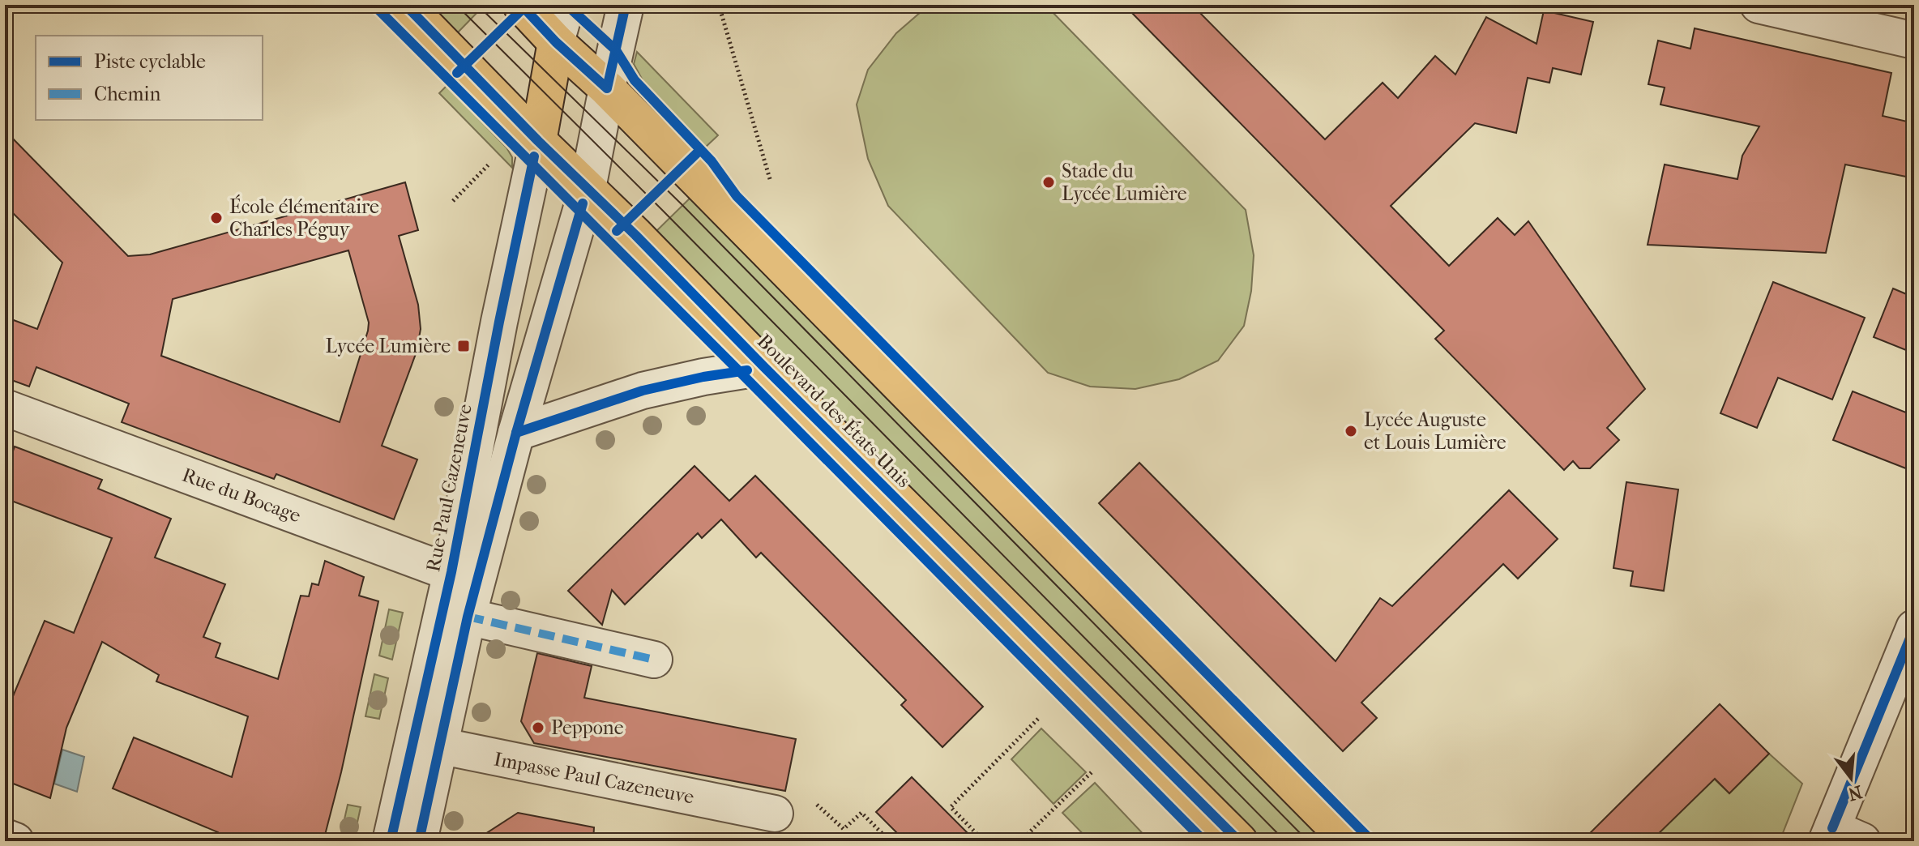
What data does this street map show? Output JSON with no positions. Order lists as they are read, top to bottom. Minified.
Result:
{"streets":{"main road":["Boulevard des États-Unis","Rue Paul Cazeneuve"],"street":["Rue du Bocage","Impasse Paul Cazeneuve"]},"crossings":[["Boulevard des États-Unis","Rue Paul Cazeneuve"],["Rue Paul Cazeneuve","Rue du Bocage"],["Rue Paul Cazeneuve","Impasse Paul Cazeneuve"]],"places":{"other":["Stade du Lycée Lumière","École élémentaire Charles Péguy","Lycée Auguste et Louis Lumière","Peppone"],"transit":["Lycée Lumière"]},"legend":["Piste cyclable","Chemin"],"north":"bottom"}
